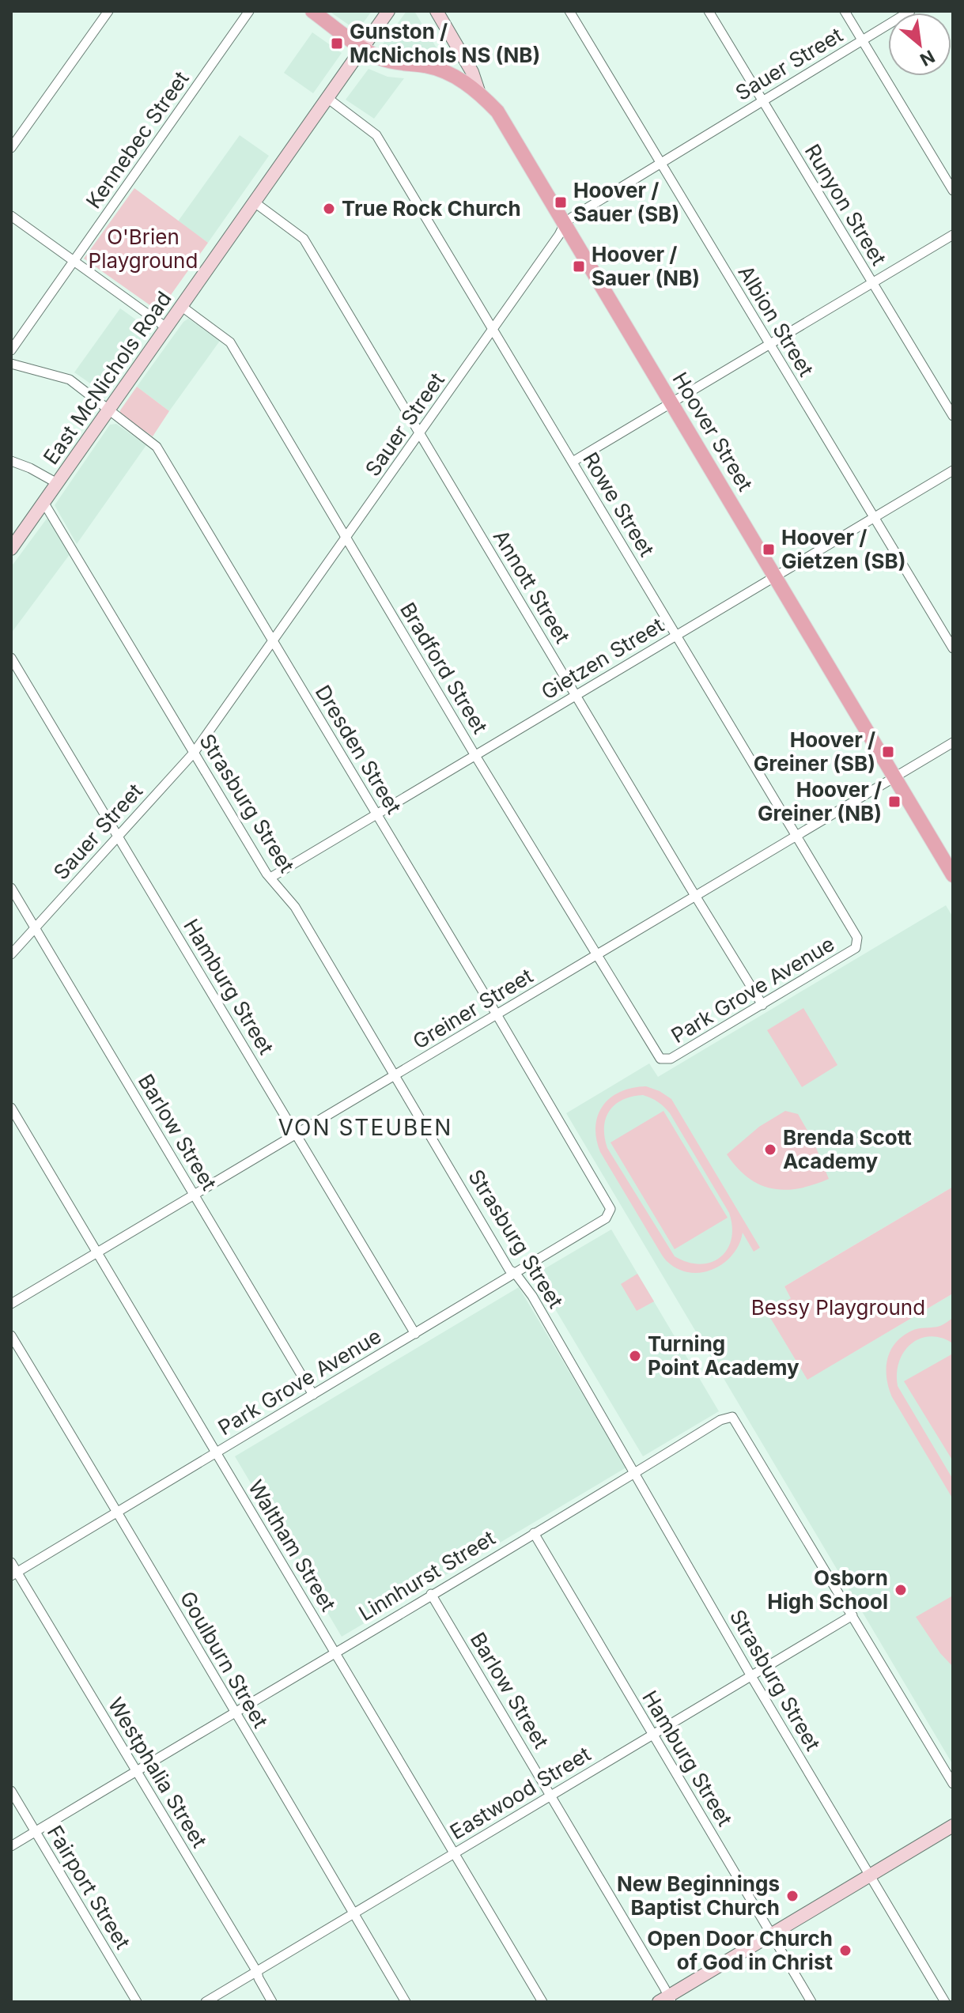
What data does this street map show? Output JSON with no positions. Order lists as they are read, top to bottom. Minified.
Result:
{"streets":{"main road":["Hoover Street"],"street":["Sauer Street","Kennebec Street","Runyon Street","Albion Street","East McNichols Road","Rowe Street","Annott Street","Gietzen Street","Bradford Street","Dresden Street","Strasburg Street","Hamburg Street","Park Grove Avenue","Greiner Street","Barlow Street","Waltham Street","Linnhurst Street","Goulburn Street","Westphalia Street","Eastwood Street","Fairport Street"]},"crossings":[["Sauer Street","Runyon Street"],["Sauer Street","Albion Street"],["Sauer Street","Hoover Street"],["Sauer Street","Rowe Street"],["Sauer Street","Annott Street"],["Sauer Street","Bradford Street"],["Sauer Street","Dresden Street"],["Sauer Street","Strasburg Street"],["Sauer Street","Hamburg Street"],["Sauer Street","Barlow Street"],["Albion Street","Gietzen Street"],["East McNichols Road","Rowe Street"],["East McNichols Road","Annott Street"],["East McNichols Road","Bradford Street"],["East McNichols Road","Dresden Street"],["East McNichols Road","Strasburg Street"],["Hoover Street","Gietzen Street"],["Hoover Street","Greiner Street"],["Rowe Street","Gietzen Street"],["Rowe Street","Park Grove Avenue"],["Rowe Street","Greiner Street"],["Annott Street","Gietzen Street"],["Annott Street","Park Grove Avenue"],["Annott Street","Greiner Street"],["Gietzen Street","Bradford Street"],["Gietzen Street","Dresden Street"],["Gietzen Street","Strasburg Street"],["Bradford Street","Park Grove Avenue"],["Bradford Street","Greiner Street"],["Dresden Street","Park Grove Avenue"],["Dresden Street","Greiner Street"],["Strasburg Street","Park Grove Avenue"],["Strasburg Street","Greiner Street"],["Strasburg Street","Linnhurst Street"],["Strasburg Street","Eastwood Street"],["Hamburg Street","Park Grove Avenue"],["Hamburg Street","Greiner Street"],["Hamburg Street","Linnhurst Street"],["Hamburg Street","Eastwood Street"],["Park Grove Avenue","Barlow Street"],["Park Grove Avenue","Waltham Street"],["Park Grove Avenue","Goulburn Street"],["Park Grove Avenue","Westphalia Street"],["Greiner Street","Barlow Street"],["Greiner Street","Waltham Street"],["Barlow Street","Linnhurst Street"],["Barlow Street","Eastwood Street"],["Waltham Street","Linnhurst Street"],["Waltham Street","Eastwood Street"],["Linnhurst Street","Goulburn Street"],["Linnhurst Street","Westphalia Street"],["Linnhurst Street","Eastwood Street"],["Linnhurst Street","Fairport Street"],["Goulburn Street","Eastwood Street"],["Westphalia Street","Eastwood Street"]],"districts":["VON STEUBEN"],"parks":["O'Brien Playground","Bessy Playground"],"places":{"transit":["Gunston / McNichols NS (NB)","Hoover / Sauer (SB)","Hoover / Sauer (NB)","Hoover / Gietzen (SB)","Hoover / Greiner (SB)","Hoover / Greiner (NB)"],"other":["True Rock Church","Brenda Scott Academy","Turning Point Academy","Osborn High School","New Beginnings Baptist Church","Open Door Church of God in Christ"]},"north":"bottom right"}
